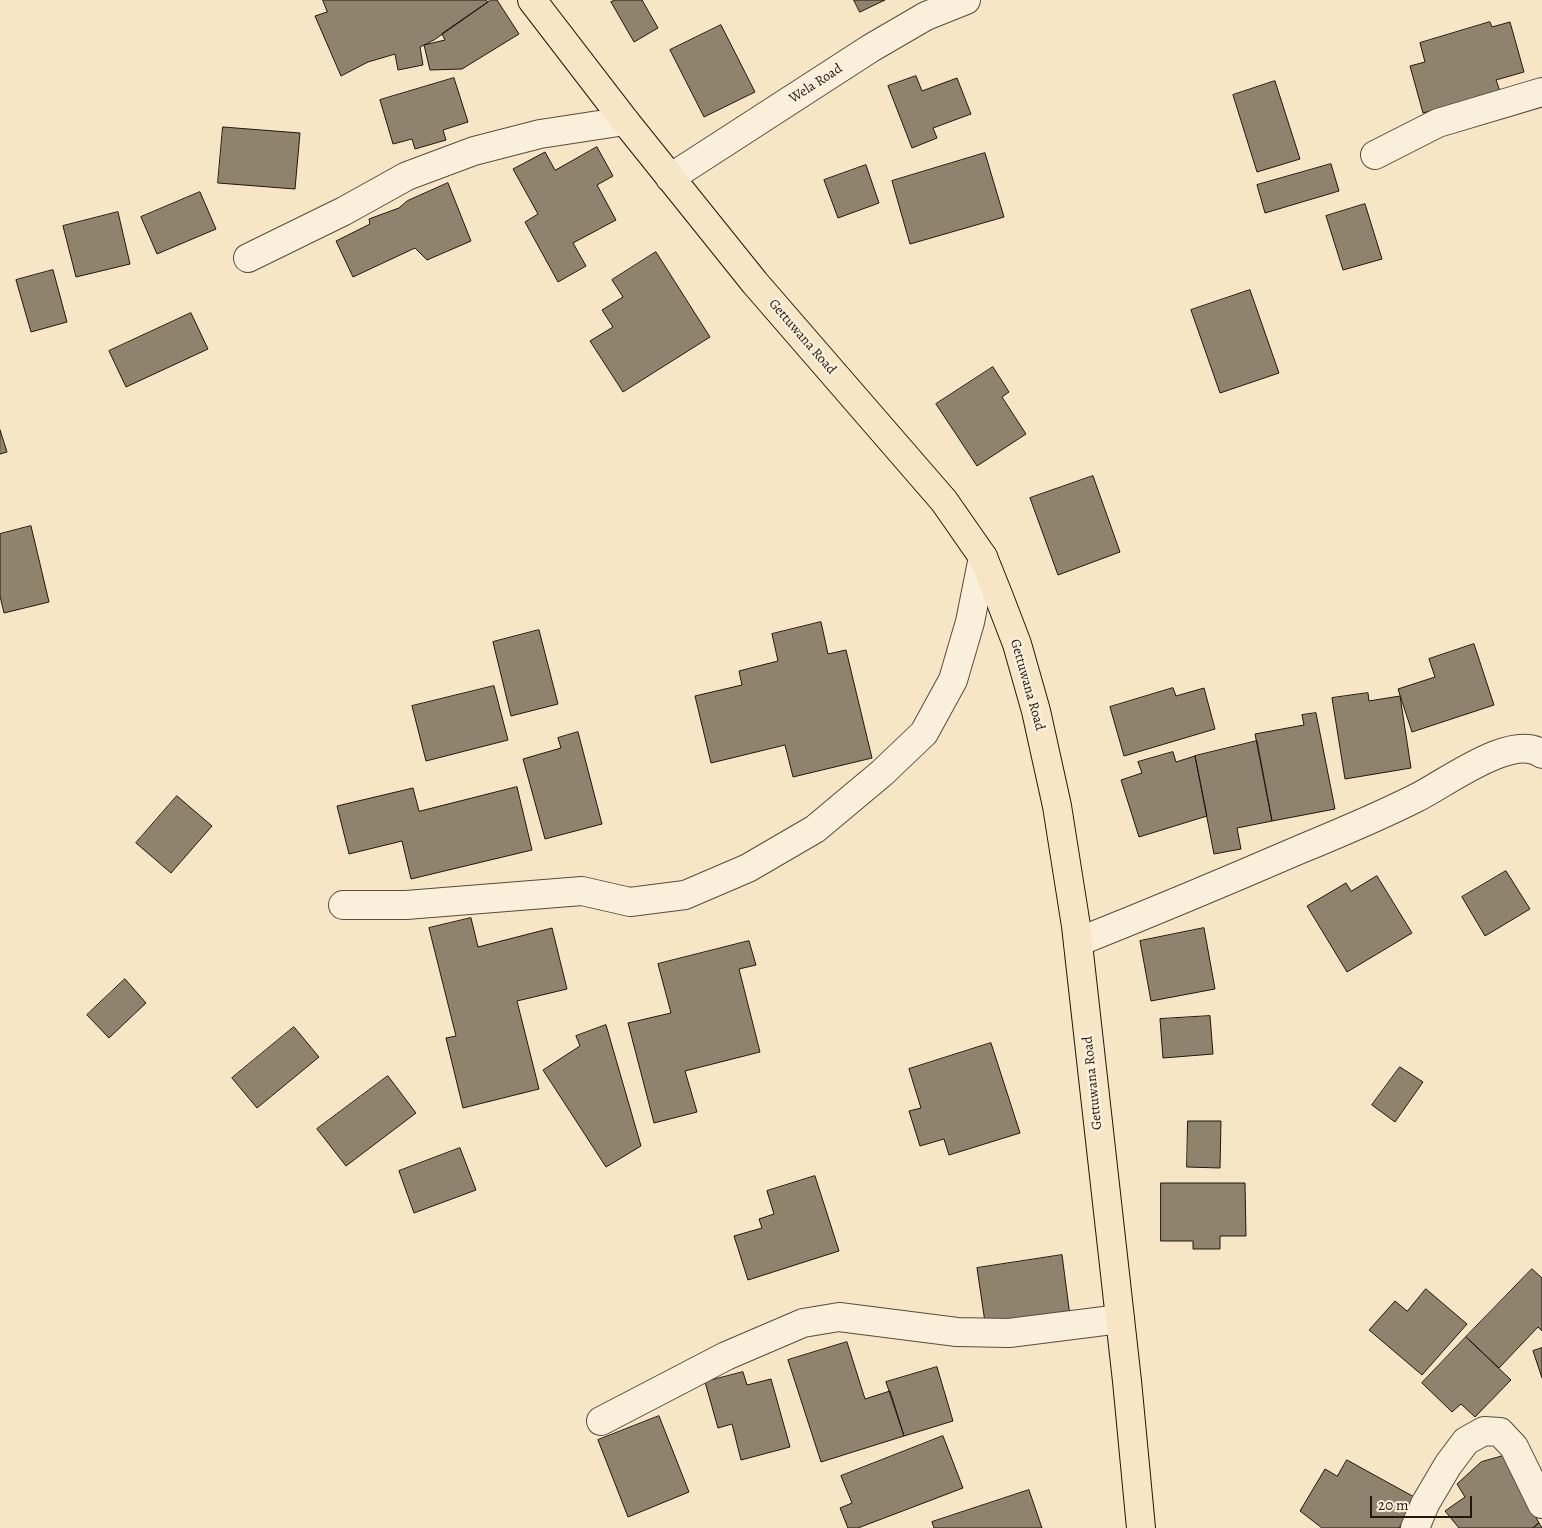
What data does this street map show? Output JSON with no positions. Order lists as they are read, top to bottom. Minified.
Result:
{"streets":{"main road":["Gettuwana Road"],"street":["Wela Road"]},"crossings":[["Wela Road","Gettuwana Road"]],"scale_bar":"20 m"}
